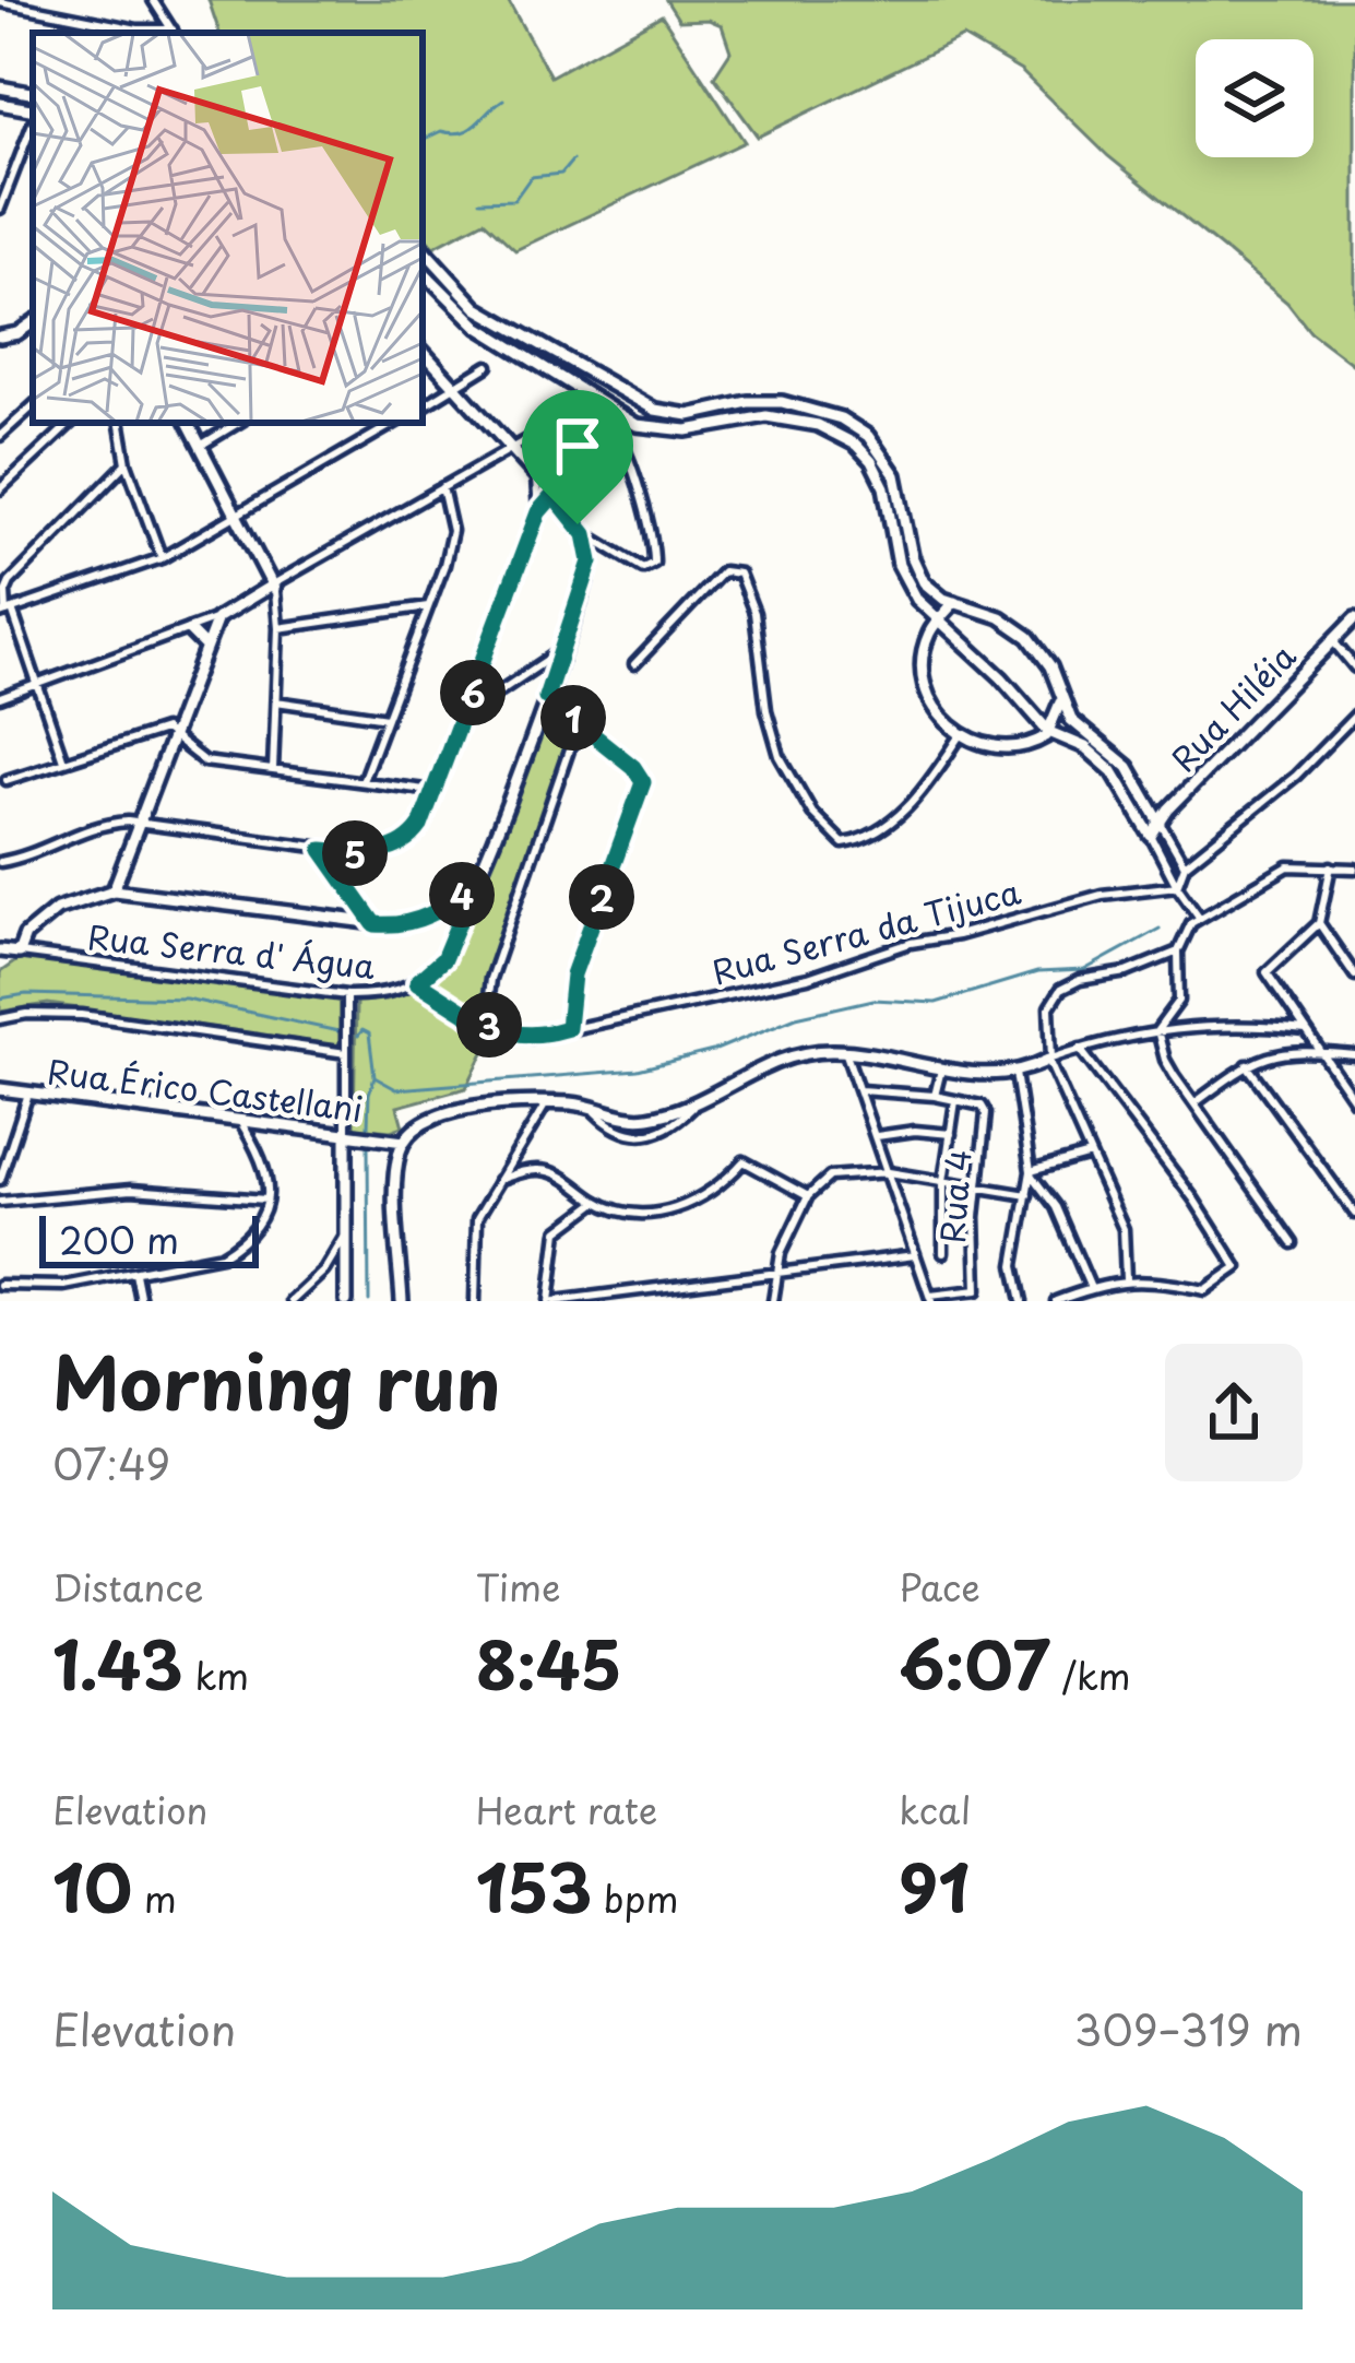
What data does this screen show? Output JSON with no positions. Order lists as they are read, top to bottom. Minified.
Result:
{"streets":{"street":["Rua Hiléia","Rua Serra da Tijuca","Rua Serra d' Água","Rua Érico Castellani","Rua 4"]},"scale_bar":"200 m","page":{"pins":["6","1","5","4","2","3"],"scale":"200 m","heading":["Morning run","07:49"],"stats":[["Distance","1.43 km"],["Time","8:45"],["Pace","6:07 /km"],["Elevation","10 m"],["Heart rate","153 bpm"],["kcal","91"]],"chart":["Elevation","309–319 m"]}}
